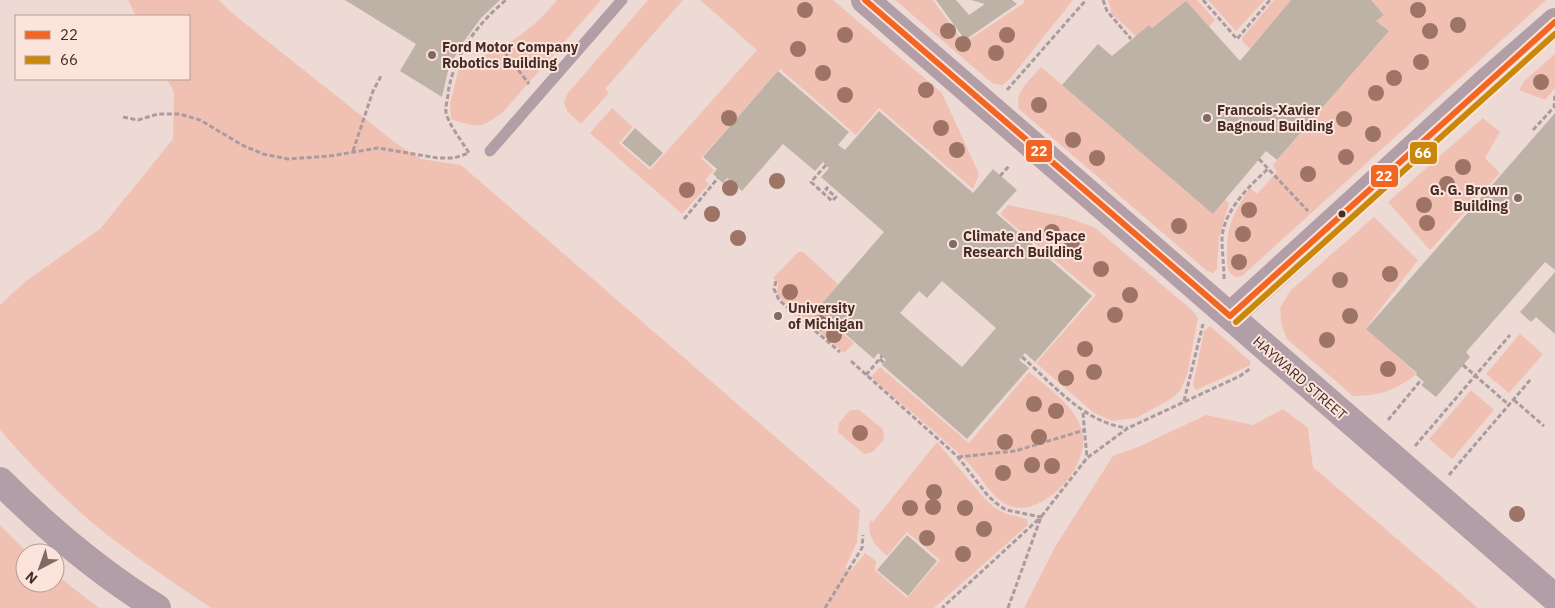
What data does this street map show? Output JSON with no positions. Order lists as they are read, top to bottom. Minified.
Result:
{"streets":{"street":["HAYWARD STREET"]},"places":["Ford Motor Company Robotics Building","Francois‑Xavier Bagnoud Building","G. G. Brown Building","Climate and Space Research Building","University of Michigan"],"lines":["transit line 22","transit line 66"],"legend":["22","66"],"north":"bottom left"}
